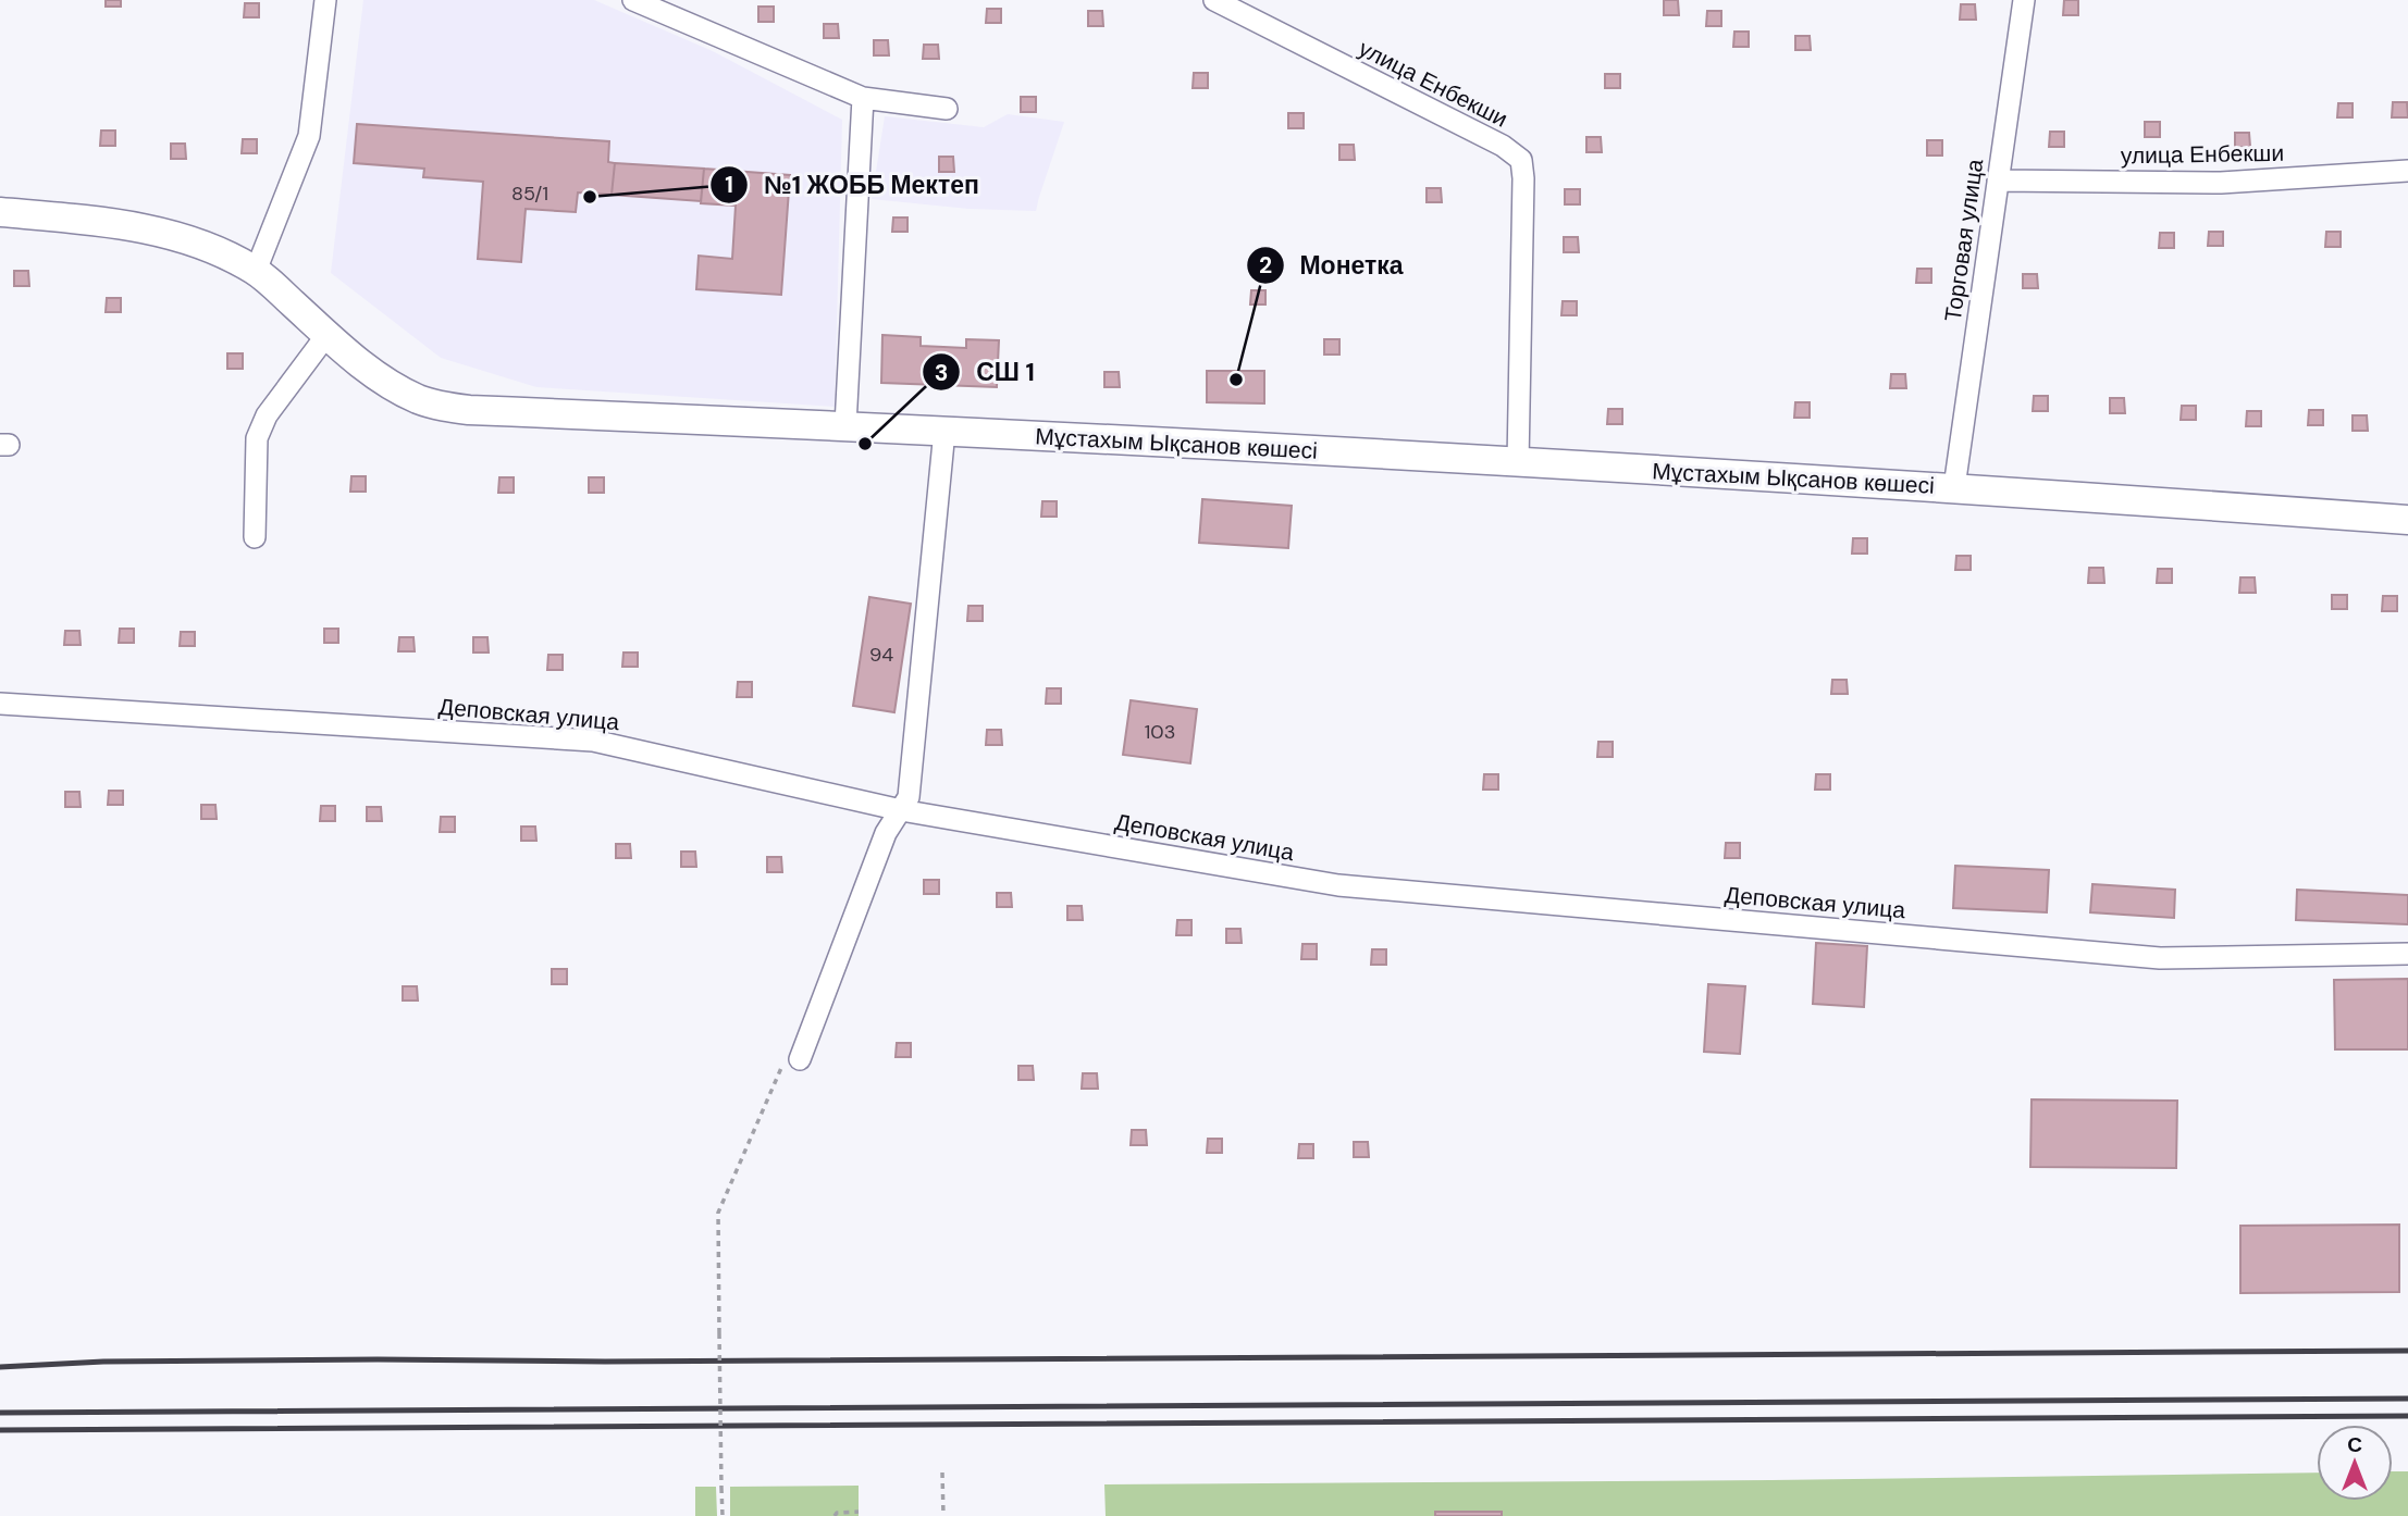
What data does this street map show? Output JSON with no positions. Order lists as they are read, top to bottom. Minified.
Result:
{"streets":{"main road":["Мұстахым Ықсанов көшесі"],"street":["улица Енбекши","Торговая улица","Деповская улица"]},"crossings":[["улица Енбекши","Торговая улица"],["улица Енбекши","Мұстахым Ықсанов көшесі"],["Торговая улица","Мұстахым Ықсанов көшесі"]],"places":["№1 ЖОББ Мектеп","Монетка","СШ 1"],"house_numbers":["85/1","94","103"],"north":"top"}
